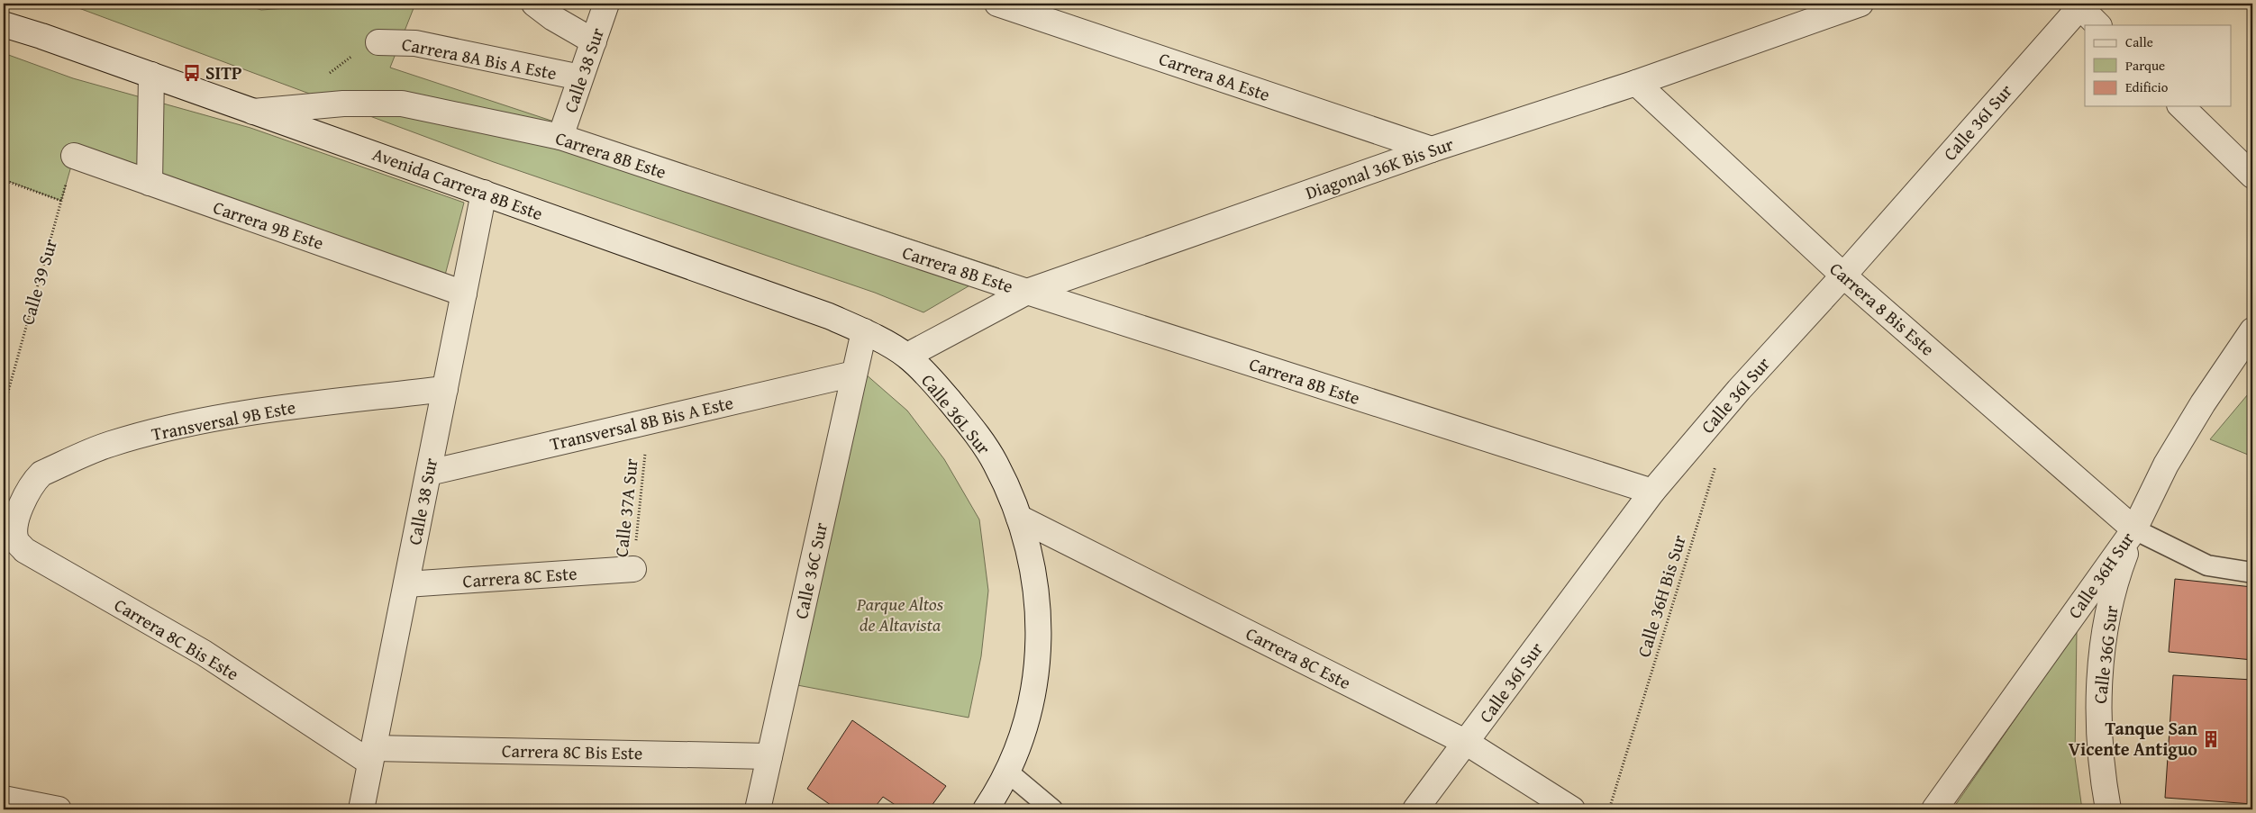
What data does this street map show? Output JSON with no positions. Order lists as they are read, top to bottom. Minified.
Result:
{"streets":{"street":["Carrera 8A Bis A Este","Calle 38 Sur","Carrera 8A Este","Calle 36I Sur","Carrera 8B Este","Diagonal 36K Bis Sur","Avenida Carrera 8B Este","Carrera 9B Este","Carrera 8 Bis Este","Calle 36L Sur","Transversal 9B Este","Transversal 8B Bis A Este","Calle 36C Sur","Calle 36H Sur","Carrera 8C Este","Carrera 8C Bis Este","Calle 36G Sur"],"path":["Calle 39 Sur","Calle 37A Sur","Calle 36H Bis Sur"]},"crossings":[["Carrera 8A Bis A Este","Calle 38 Sur"],["Calle 38 Sur","Carrera 8B Este"],["Calle 38 Sur","Avenida Carrera 8B Este"],["Calle 38 Sur","Carrera 9B Este"],["Calle 38 Sur","Transversal 9B Este"],["Calle 38 Sur","Transversal 8B Bis A Este"],["Calle 38 Sur","Carrera 8C Este"],["Calle 38 Sur","Carrera 8C Bis Este"],["Carrera 8A Este","Diagonal 36K Bis Sur"],["Calle 36I Sur","Carrera 8B Este"],["Calle 36I Sur","Carrera 8 Bis Este"],["Calle 36I Sur","Carrera 8C Este"],["Carrera 8B Este","Diagonal 36K Bis Sur"],["Carrera 8B Este","Avenida Carrera 8B Este"],["Diagonal 36K Bis Sur","Avenida Carrera 8B Este"],["Diagonal 36K Bis Sur","Carrera 8 Bis Este"],["Diagonal 36K Bis Sur","Calle 36L Sur"],["Avenida Carrera 8B Este","Calle 36L Sur"],["Avenida Carrera 8B Este","Calle 36C Sur"],["Carrera 9B Este","Calle 39 Sur"],["Carrera 8 Bis Este","Calle 36H Sur"],["Carrera 8 Bis Este","Calle 36G Sur"],["Calle 36L Sur","Carrera 8C Este"],["Transversal 9B Este","Carrera 8C Bis Este"],["Transversal 8B Bis A Este","Calle 37A Sur"],["Transversal 8B Bis A Este","Calle 36C Sur"],["Calle 37A Sur","Carrera 8C Este"],["Calle 36C Sur","Carrera 8C Bis Este"],["Calle 36H Sur","Calle 36G Sur"]],"parks":["Parque Altos de Altavista"],"places":{"bus stop":["SITP"],"building":["Tanque San Vicente Antiguo"]},"legend":["Calle","Parque","Edificio"]}
